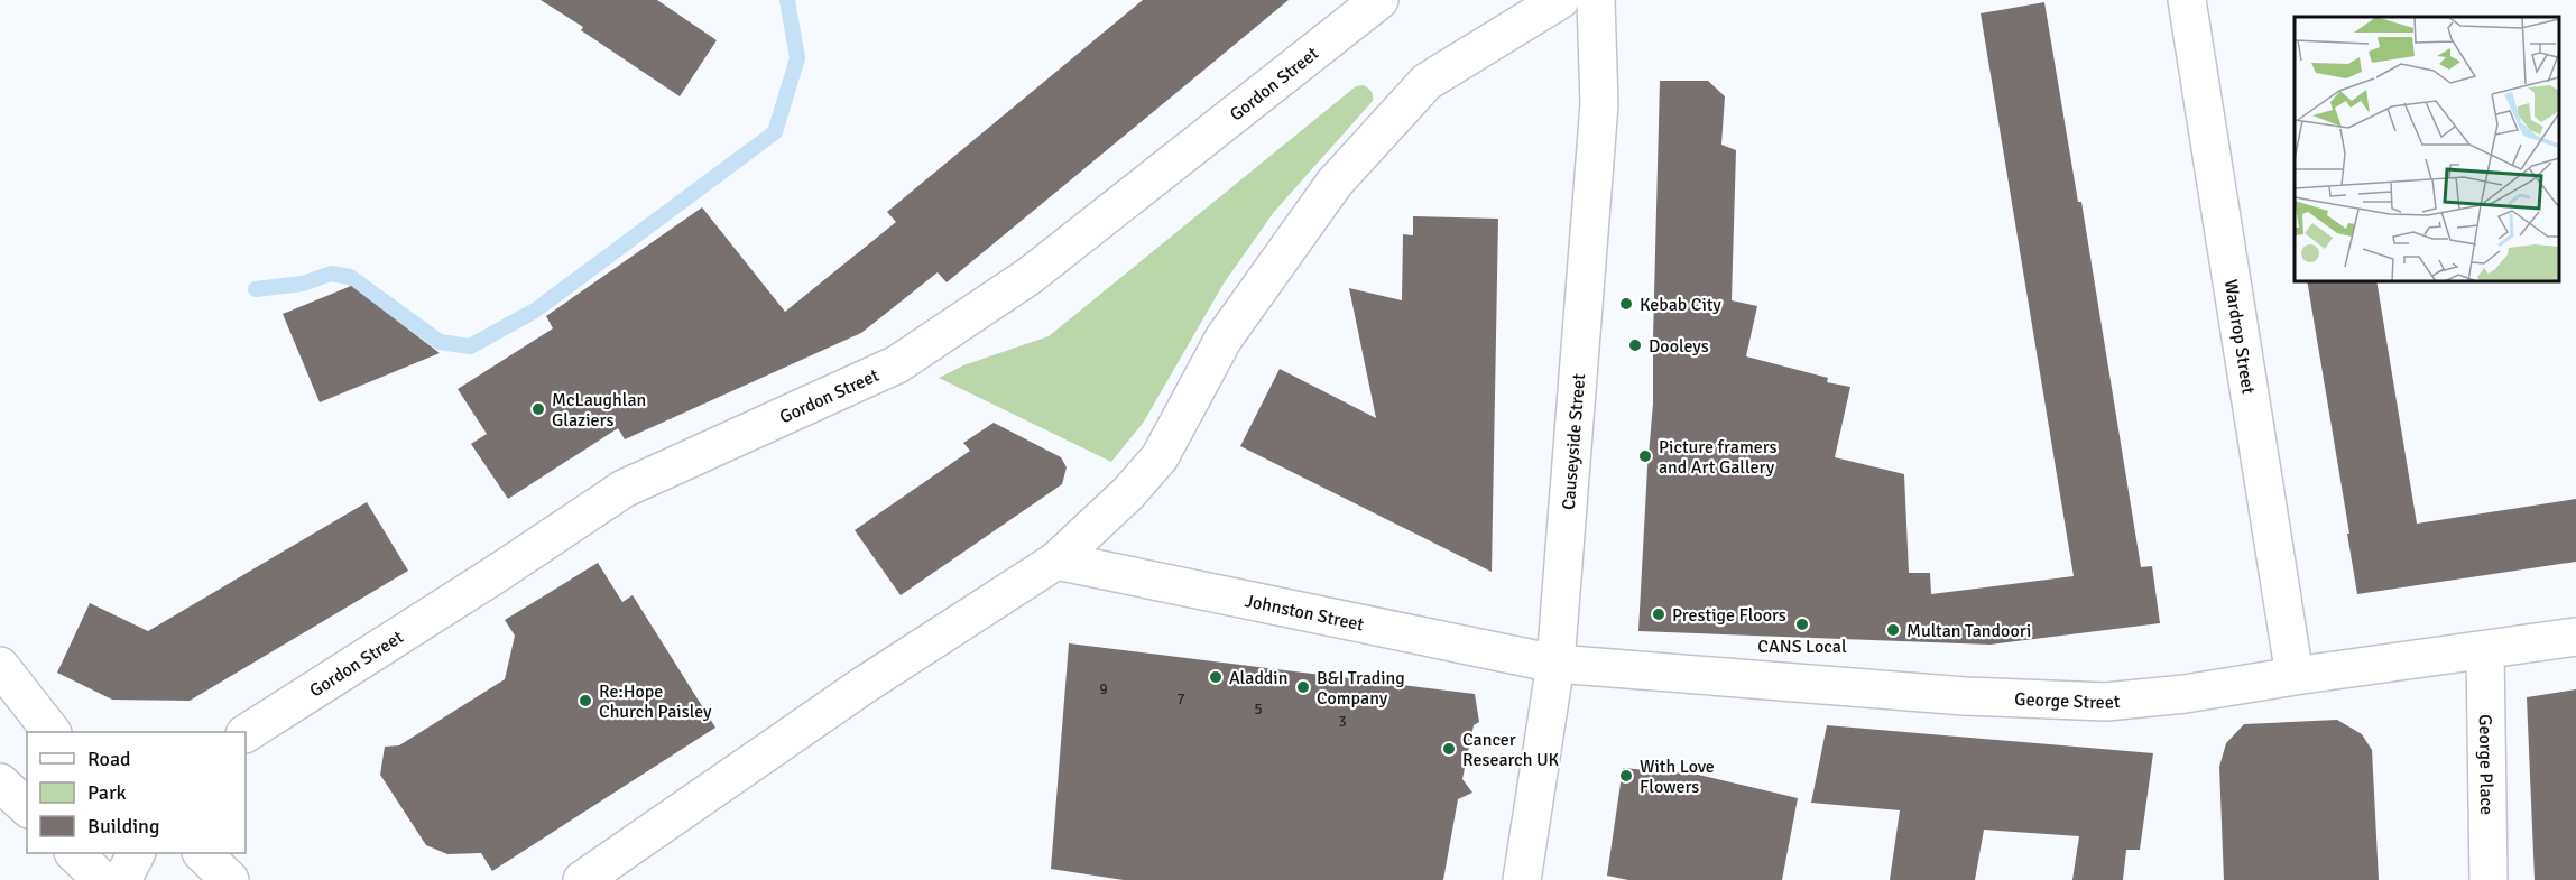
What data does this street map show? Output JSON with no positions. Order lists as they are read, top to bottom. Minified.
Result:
{"streets":{"street":["Gordon Street","Wardrop Street","Causeyside Street","Johnston Street","George Street","George Place"]},"crossings":[["Wardrop Street","George Street"],["Causeyside Street","Johnston Street"],["Causeyside Street","George Street"],["Johnston Street","George Street"],["George Street","George Place"]],"places":["Kebab City","Dooleys","McLaughlan Glaziers","Picture framers and Art Gallery","Prestige Floors","CANS Local","Multan Tandoori","Aladdin","B&I Trading Company","Re:Hope Church Paisley","Cancer Research UK","With Love Flowers"],"house_numbers":["9","7","5","3"],"legend":["Road","Park","Building"]}
